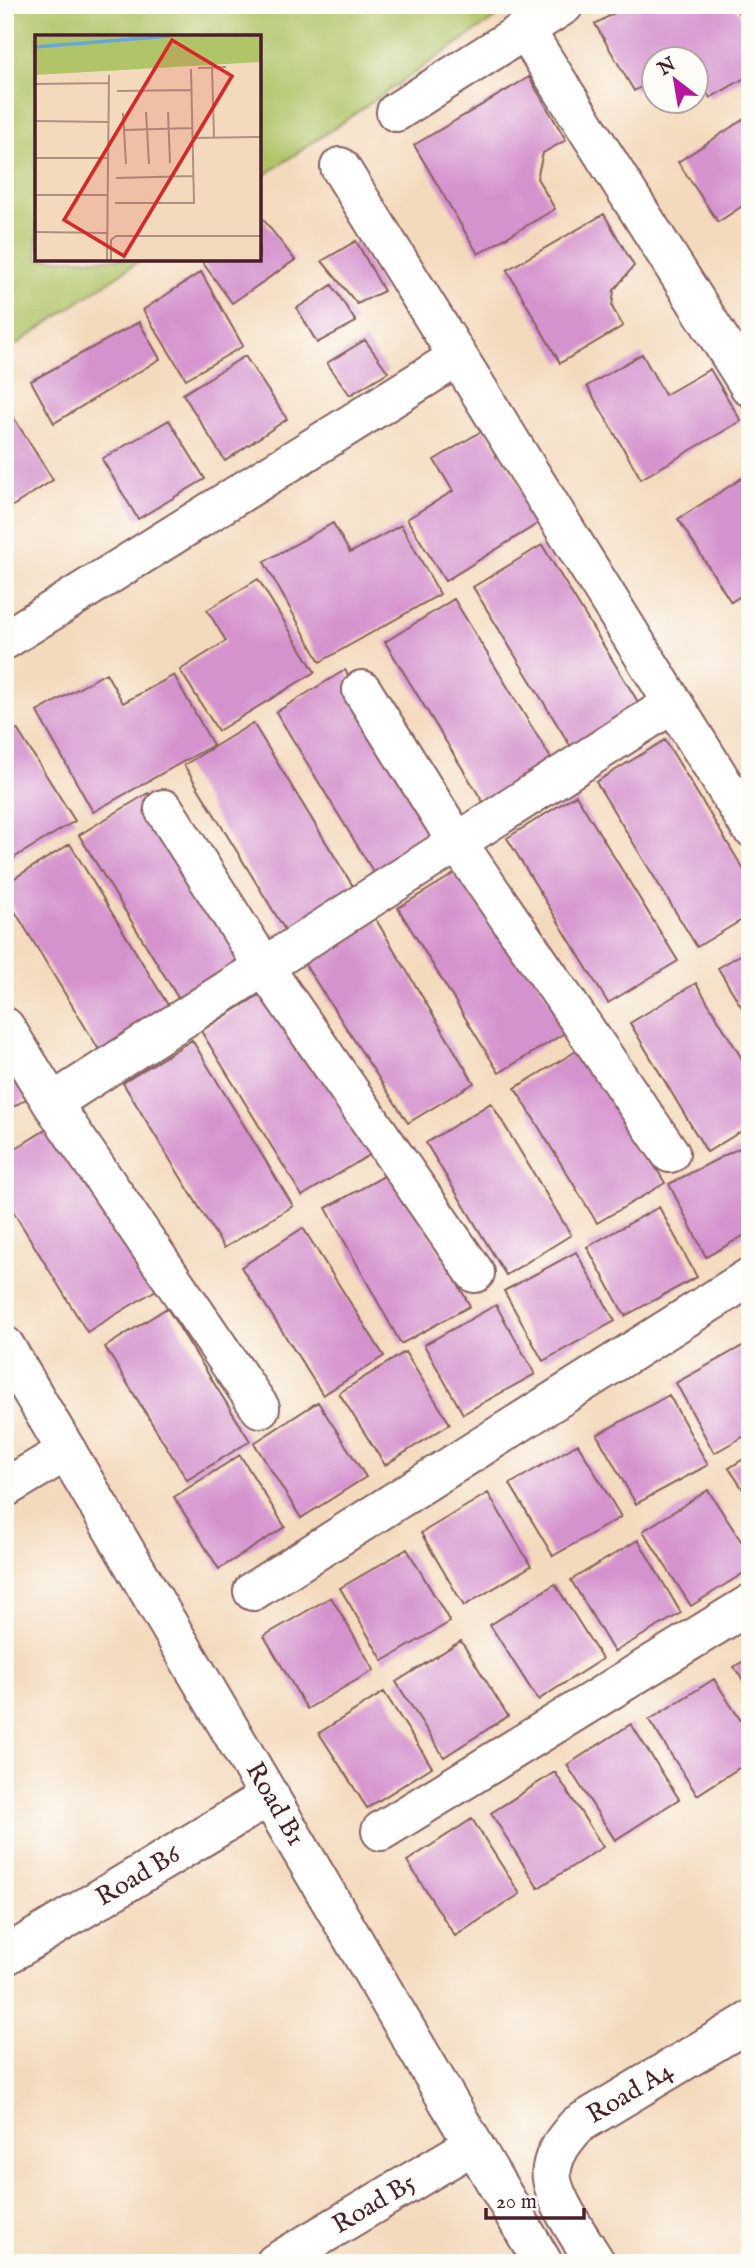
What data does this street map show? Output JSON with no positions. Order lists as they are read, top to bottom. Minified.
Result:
{"streets":{"street":["Road B1","Road B6","Road A4","Road B5"]},"crossings":[["Road B1","Road B6"],["Road B1","Road B5"]],"scale_bar":"20 m","north":"top left"}
